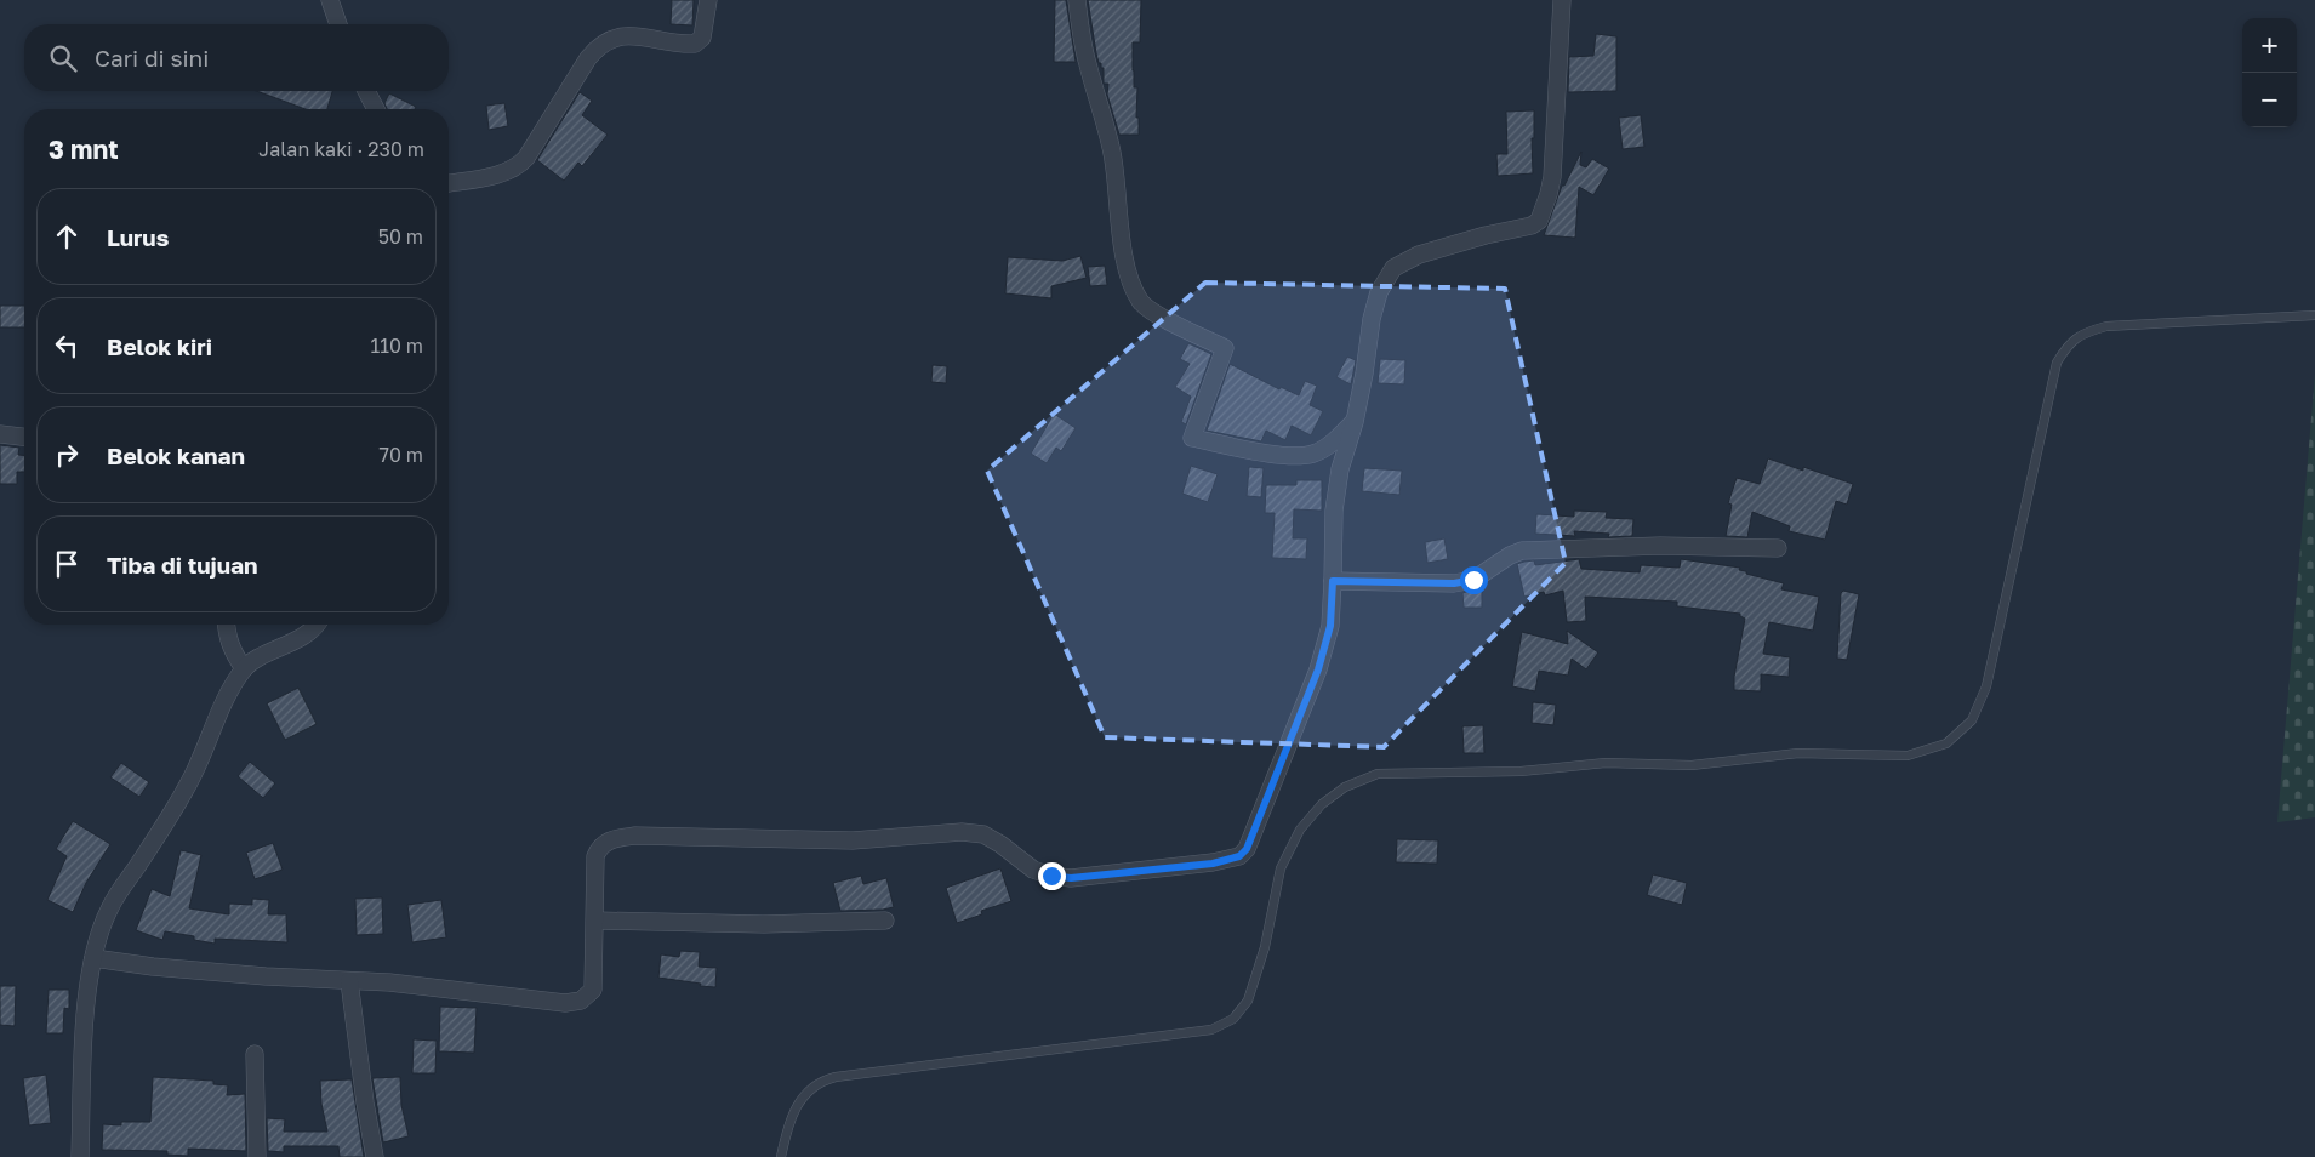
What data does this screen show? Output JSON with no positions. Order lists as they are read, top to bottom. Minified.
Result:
{"page":{"map_buttons":["+","−"],"search":"Cari di sini","heading":["3 mnt","Jalan kaki · 230 m"],"list":[["Lurus","50 m"],["Belok kiri","110 m"],["Belok kanan","70 m"],"Tiba di tujuan"]}}
